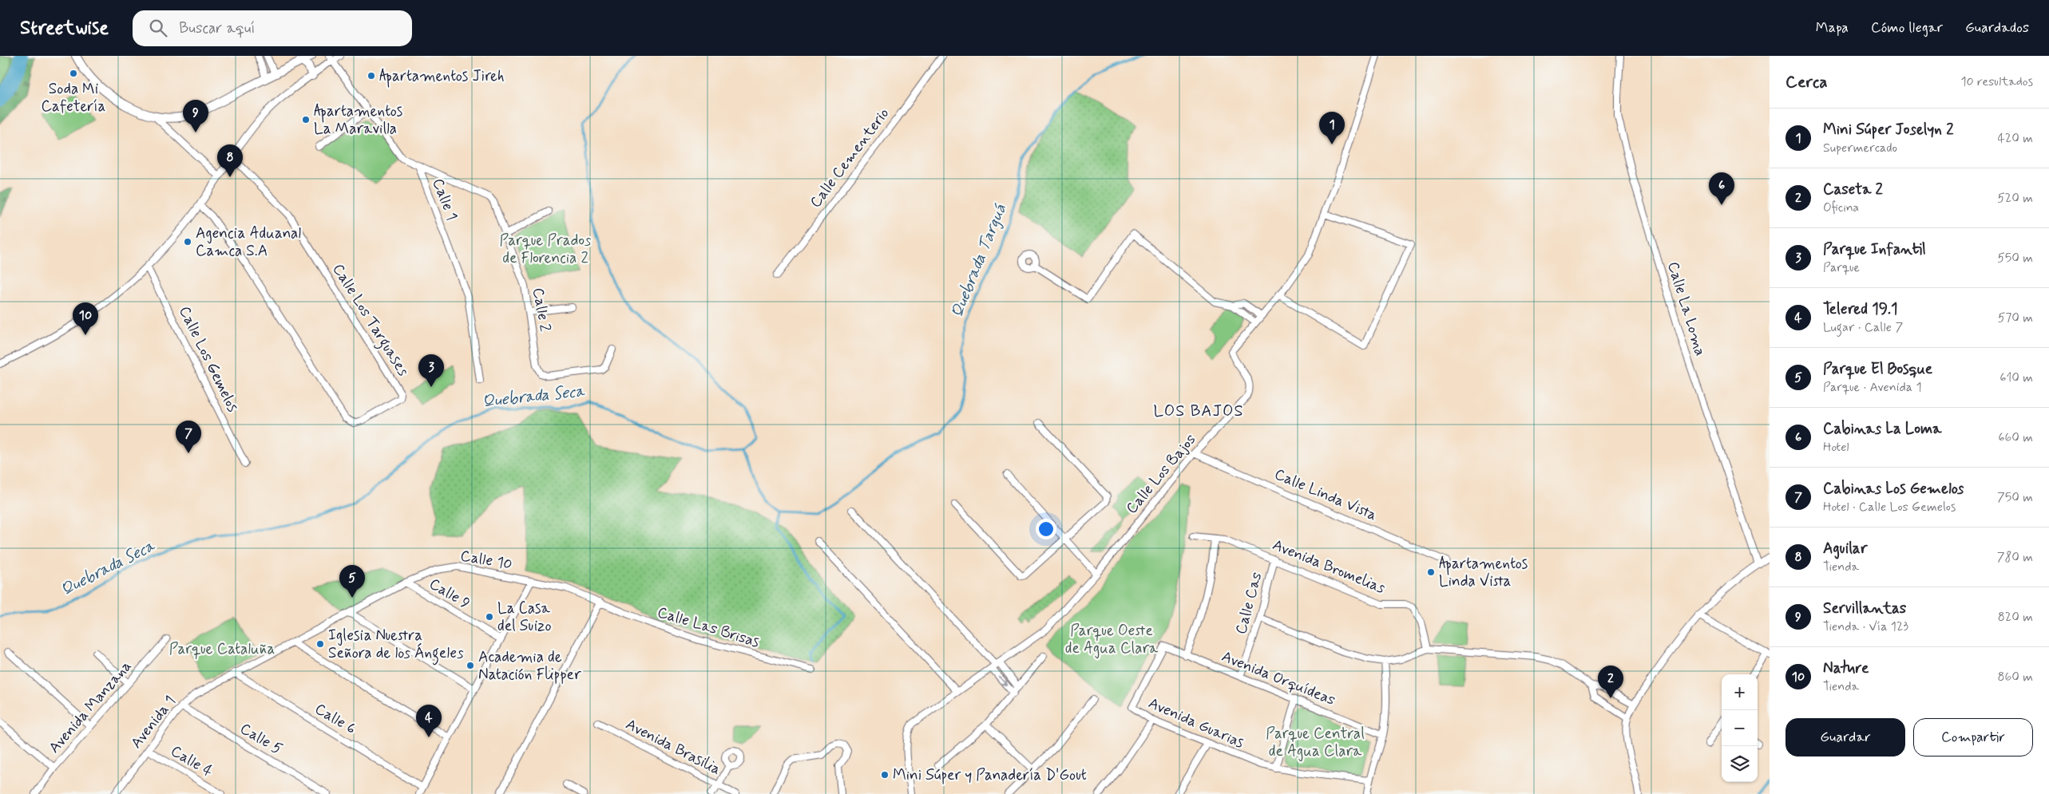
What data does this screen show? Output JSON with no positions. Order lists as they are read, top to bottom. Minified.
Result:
{"streets":{"street":["Calle Cementerio","Calle 1","Calle La Loma","Calle 2","Calle Los Targuases","Calle Los Gemelos","Calle Los Bajos","Calle Linda Vista","Calle 10","Avenida Bromelias","Calle 9","Calle Cas","Calle Las Brisas","Avenida Orquídeas","Avenida Manzana","Calle 6","Avenida 1","Avenida Guarias","Calle 5","Avenida Brasilia","Calle 4"]},"crossings":[["Calle 1","Calle 2"],["Calle Los Bajos","Calle Linda Vista"],["Calle 10","Calle Las Brisas"],["Calle 10","Avenida 1"],["Avenida Bromelias","Calle Cas"],["Calle 9","Avenida 1"],["Calle Cas","Avenida Orquídeas"],["Avenida Orquídeas","Avenida Guarias"],["Calle 6","Avenida 1"],["Avenida 1","Calle 5"],["Avenida 1","Calle 4"]],"districts":["LOS BAJOS"],"water":["Quebrada Targuá","Quebrada Seca"],"parks":["Parque Prados de Florencia 2","Parque Oeste de Agua Clara","Parque Cataluña","Parque Central de Agua Clara"],"places":["Soda Mi Cafetería","Apartamentos Jireh","Apartamentos La Maravilla","Agencia Aduanal Camca S.A","Apartamentos Linda Vista","La Casa del Suizo","Iglesia Nuestra Señora de los Ángeles","Academia de Natación Flipper","Mini Súper y Panadería D'Gout"],"page":{"header":"Streetwise","search":"Buscar aquí","nav":["Mapa","Cómo llegar","Guardados"],"heading":["Cerca","10 resultados"],"pins":["9","1","8","6","10","3","7","5","2","4"],"list":[{"mark":"1","name":"Mini Súper Joselyn 2","note":"Supermercado","value":"420 m"},{"mark":"2","name":"Caseta 2","note":"Oficina","value":"520 m"},{"mark":"3","name":"Parque Infantil","note":"Parque","value":"550 m"},{"mark":"4","name":"Telered 19.1","note":"Lugar · Calle 7","value":"570 m"},{"mark":"5","name":"Parque El Bosque","note":"Parque · Avenida 1","value":"610 m"},{"mark":"6","name":"Cabinas La Loma","note":"Hotel","value":"660 m"},{"mark":"7","name":"Cabinas Los Gemelos","note":"Hotel · Calle Los Gemelos","value":"750 m"},{"mark":"8","name":"Aguilar","note":"Tienda","value":"780 m"},{"mark":"9","name":"Servillantas","note":"Tienda · Vía 123","value":"820 m"},{"mark":"10","name":"Nature","note":"Tienda","value":"860 m"}],"map_buttons":["+","−"],"buttons":["Guardar","Compartir"]}}
